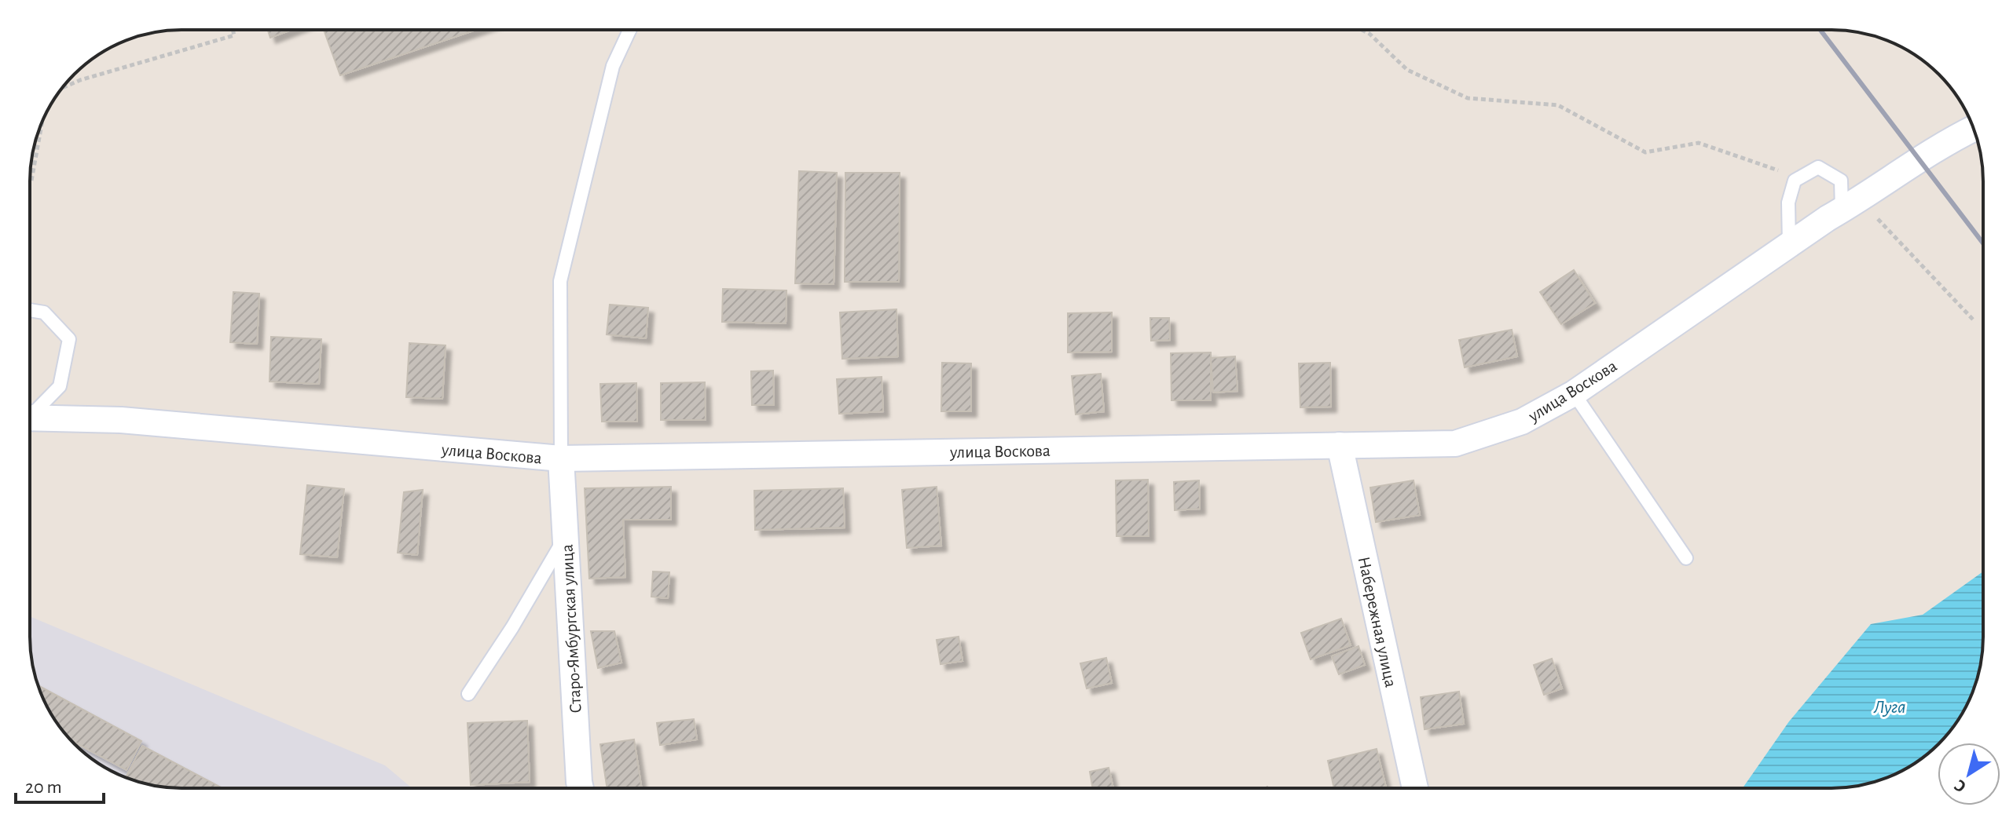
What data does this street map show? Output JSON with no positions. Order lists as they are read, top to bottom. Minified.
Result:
{"streets":{"street":["улица Воскова","Набережная улица","Старо-Ямбургская улица"]},"crossings":[["улица Воскова","Набережная улица"],["улица Воскова","Старо-Ямбургская улица"]],"water":["Луга"],"scale_bar":"20 m","north":"bottom left"}
